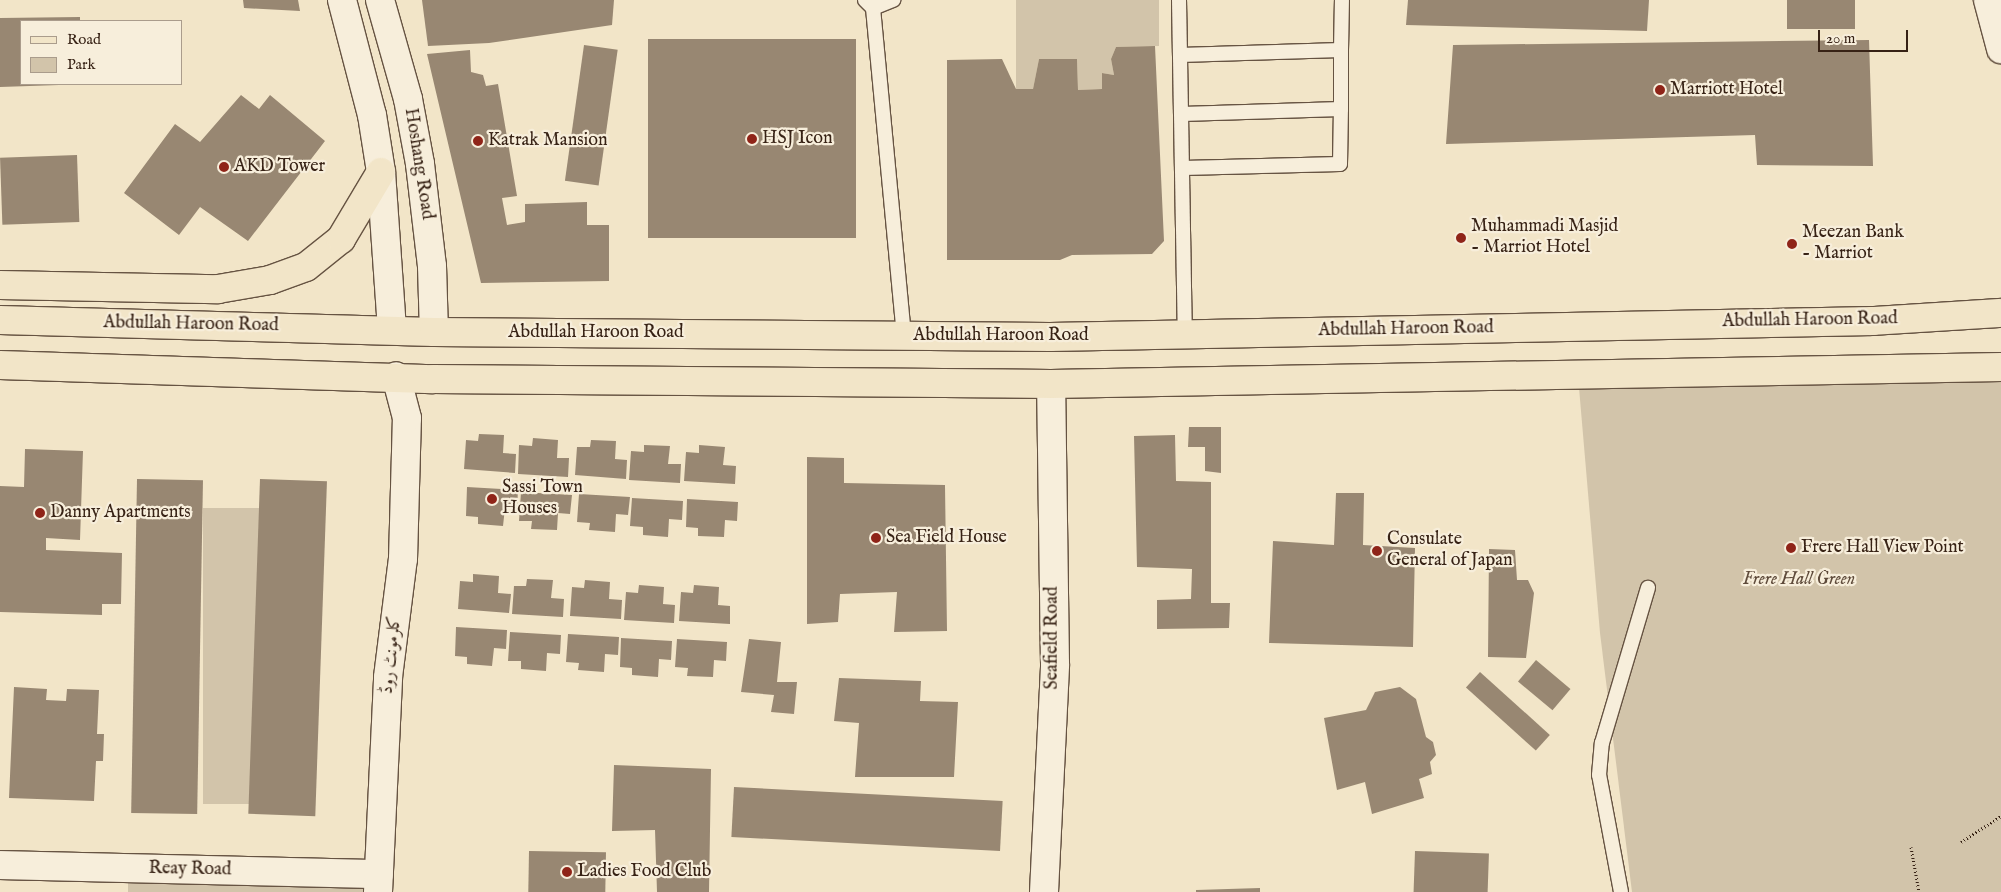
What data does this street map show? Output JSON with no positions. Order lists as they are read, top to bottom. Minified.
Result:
{"streets":{"main road":["Abdullah Haroon Road"],"street":["Hoshang Road","Seafield Road","کلرمونٹ روڈ","Reay Road"]},"crossings":[["Hoshang Road","Abdullah Haroon Road"],["کلرمونٹ روڈ","Reay Road"]],"parks":["Frere Hall Green"],"places":["Marriott Hotel","HSJ Icon","Katrak Mansion","AKD Tower","Muhammadi Masjid - Marriot Hotel","Meezan Bank - Marriot","Sassi Town Houses","Danny Apartments","Sea Field House","Frere Hall View Point","Consulate General of Japan","Ladies Food Club"],"legend":["Road","Park"],"scale_bar":"20 m"}
